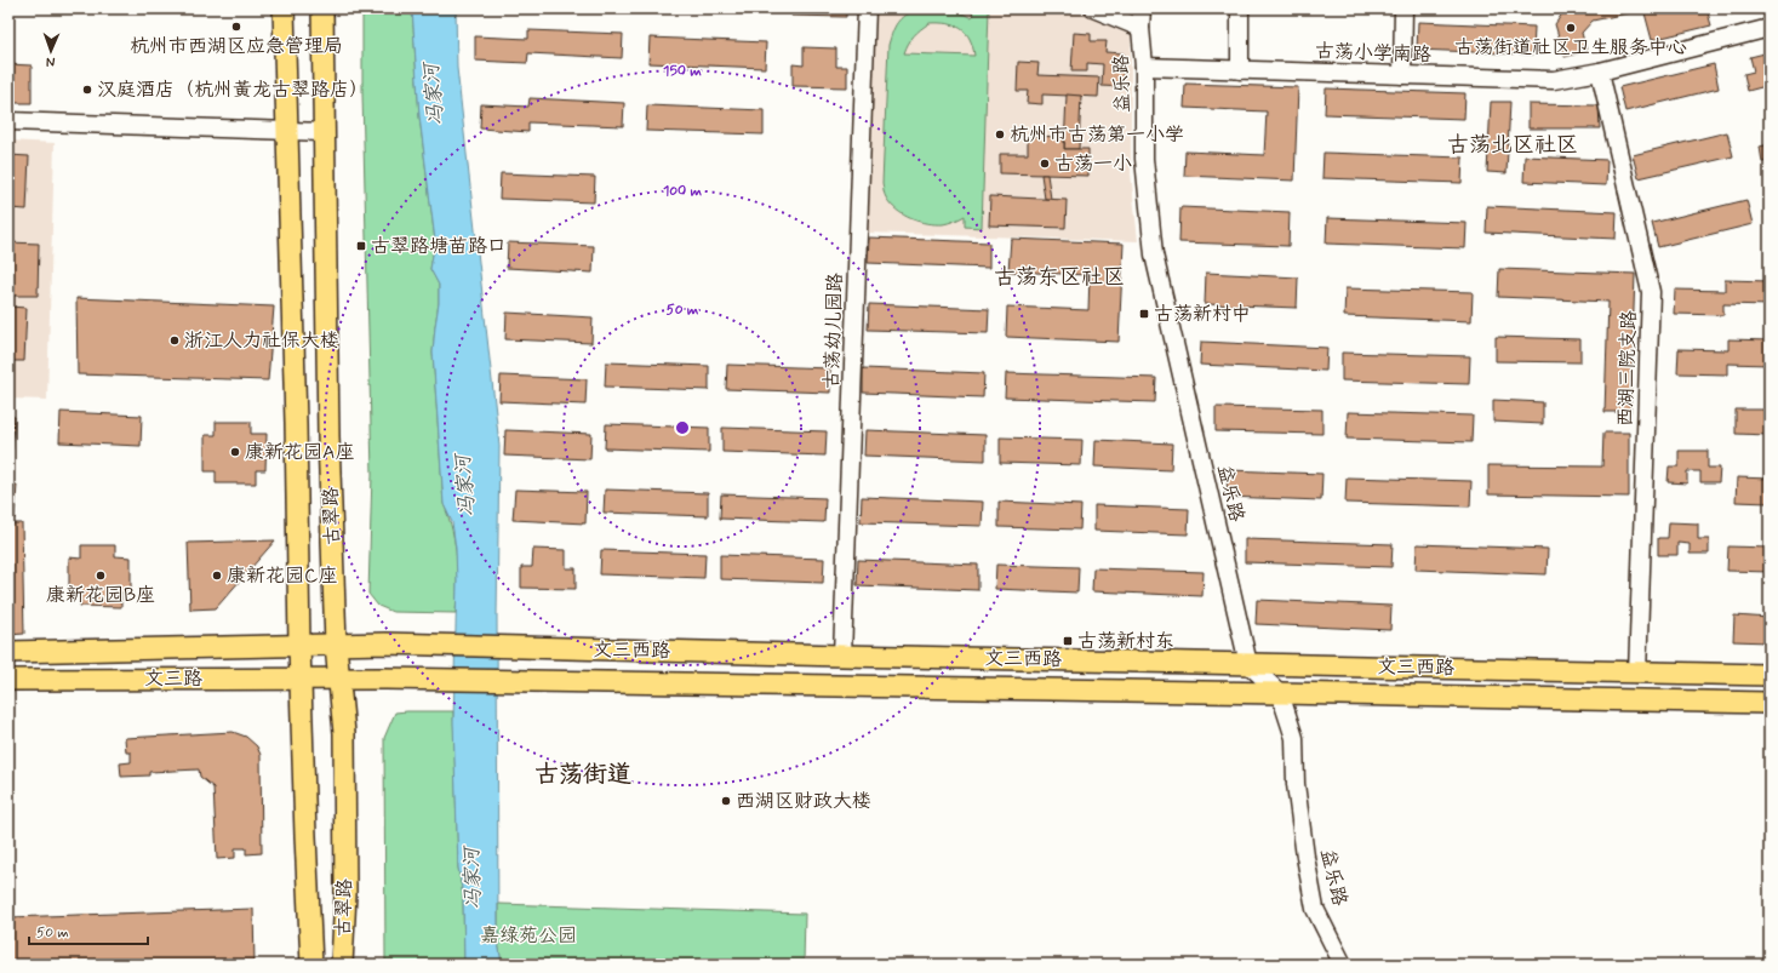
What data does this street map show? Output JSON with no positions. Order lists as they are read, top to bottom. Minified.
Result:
{"streets":{"main road":["古翠路","文三西路","文三路"],"street":["古荡小学南路","益乐路","古荡幼儿园路","西湖三院支路"]},"crossings":[["古荡小学南路","益乐路"],["古荡小学南路","西湖三院支路"],["益乐路","文三西路"],["古荡幼儿园路","文三西路"],["西湖三院支路","文三西路"],["古翠路","文三西路"],["古翠路","文三路"],["文三西路","文三路"]],"districts":["古荡北区社区","古荡东区社区","古荡街道"],"water":["冯家河"],"parks":["嘉绿苑公园"],"places":{"other":["杭州市西湖区应急管理局","古荡街道社区卫生服务中心","汉庭酒店（杭州黄龙古翠路店）","杭州市古荡第一小学","古荡一小","浙江人力社保大楼","康新花园A座","康新花园B座","康新花园C座","西湖区财政大楼"],"transit":["古翠路塘苗路口","古荡新村中","古荡新村东"]},"scale_bar":"50 m","north":"bottom","rings":["150 m","100 m","50 m"]}
